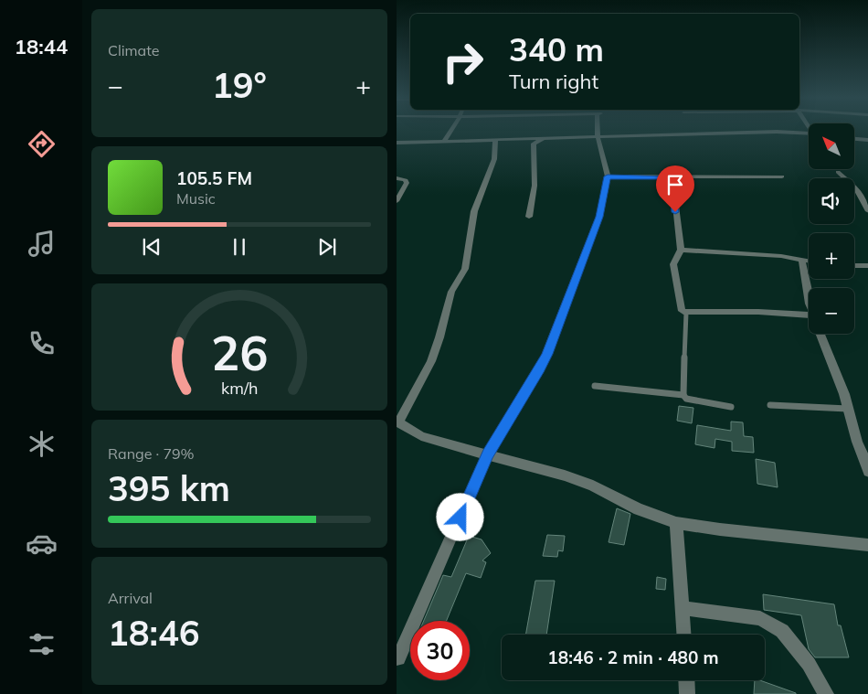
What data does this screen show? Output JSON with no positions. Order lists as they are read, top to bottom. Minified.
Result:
{"north":"top left","page":{"tabs":"18:44","tile":["Climate",["Range · 79%","395 km"],["Arrival","18:46"]],"turn":["340 m","Turn right"],"heat":["−","19°","+"],"map_buttons":["+","−"],"song":["105.5 FM","Music"],"limit":"30","trip":"18:46 · 2 min · 480 m","gauge":["26","km/h"]}}
